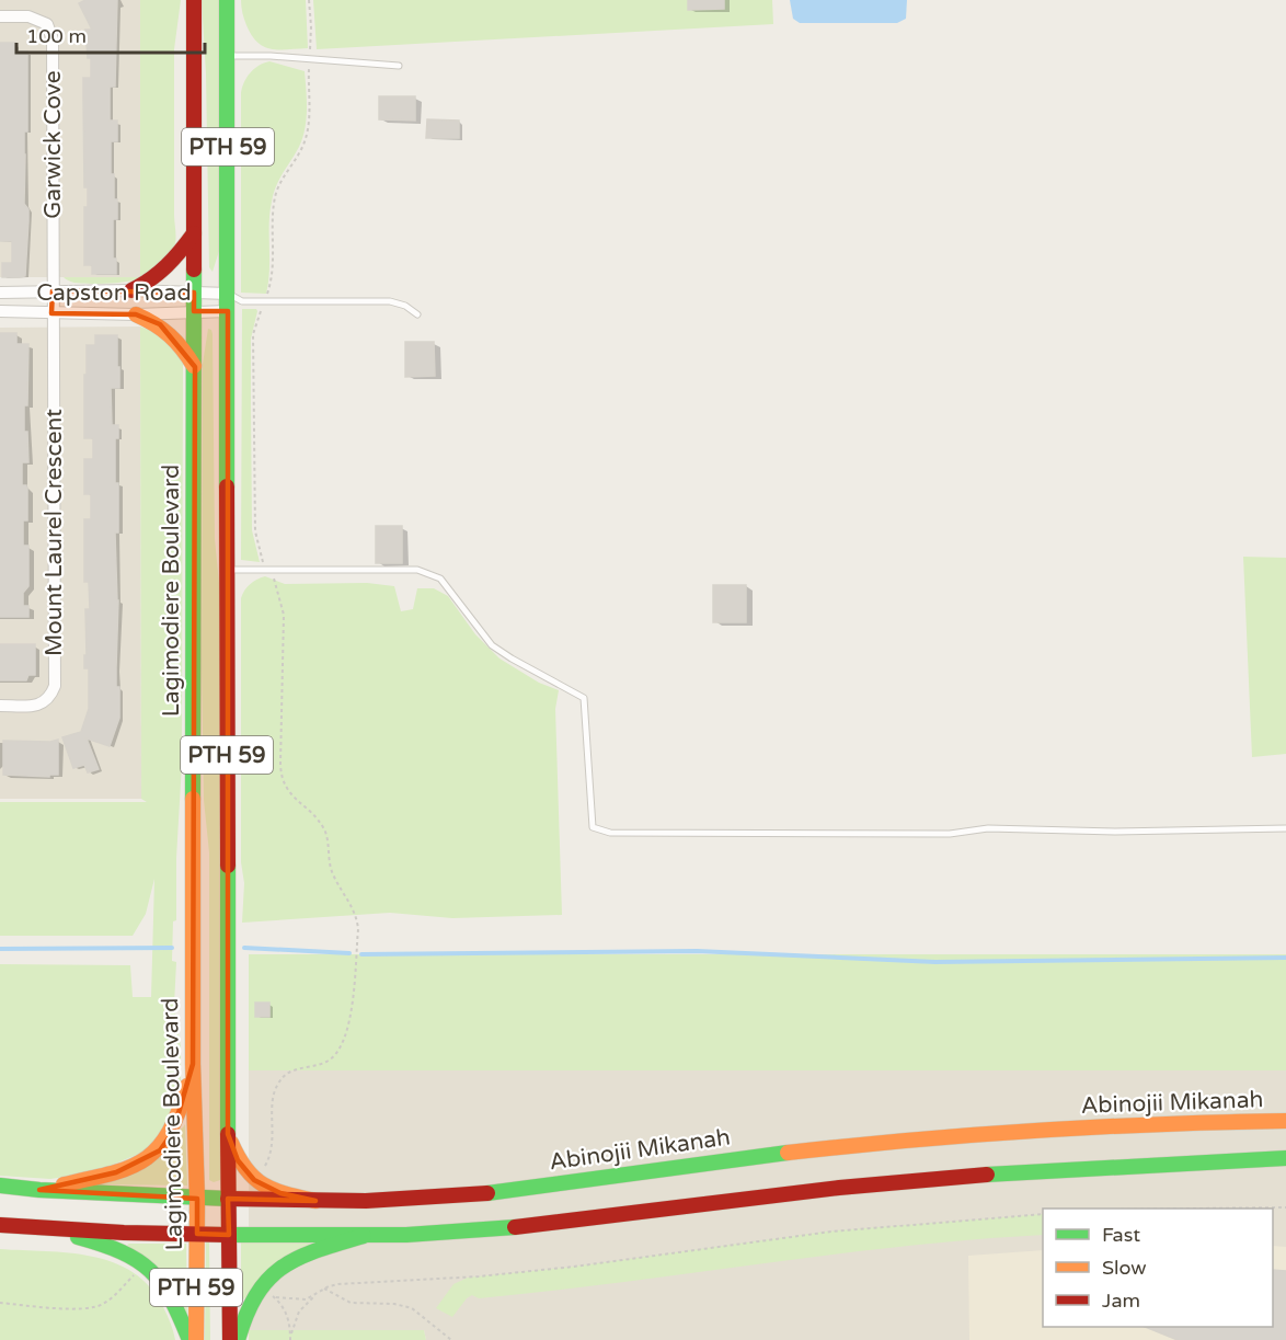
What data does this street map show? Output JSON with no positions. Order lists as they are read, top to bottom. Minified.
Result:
{"streets":{"main road":["PTH 59","Lagimodiere Boulevard","Abinojii Mikanah"],"street":["Garwick Cove","Capston Road","Mount Laurel Crescent"]},"crossings":[["Garwick Cove","Capston Road"],["Garwick Cove","Mount Laurel Crescent"],["PTH 59","Capston Road"],["PTH 59","Abinojii Mikanah"],["Capston Road","Mount Laurel Crescent"],["Capston Road","Lagimodiere Boulevard"],["Lagimodiere Boulevard","Abinojii Mikanah"]],"legend":["Fast","Slow","Jam"],"scale_bar":"100 m"}
